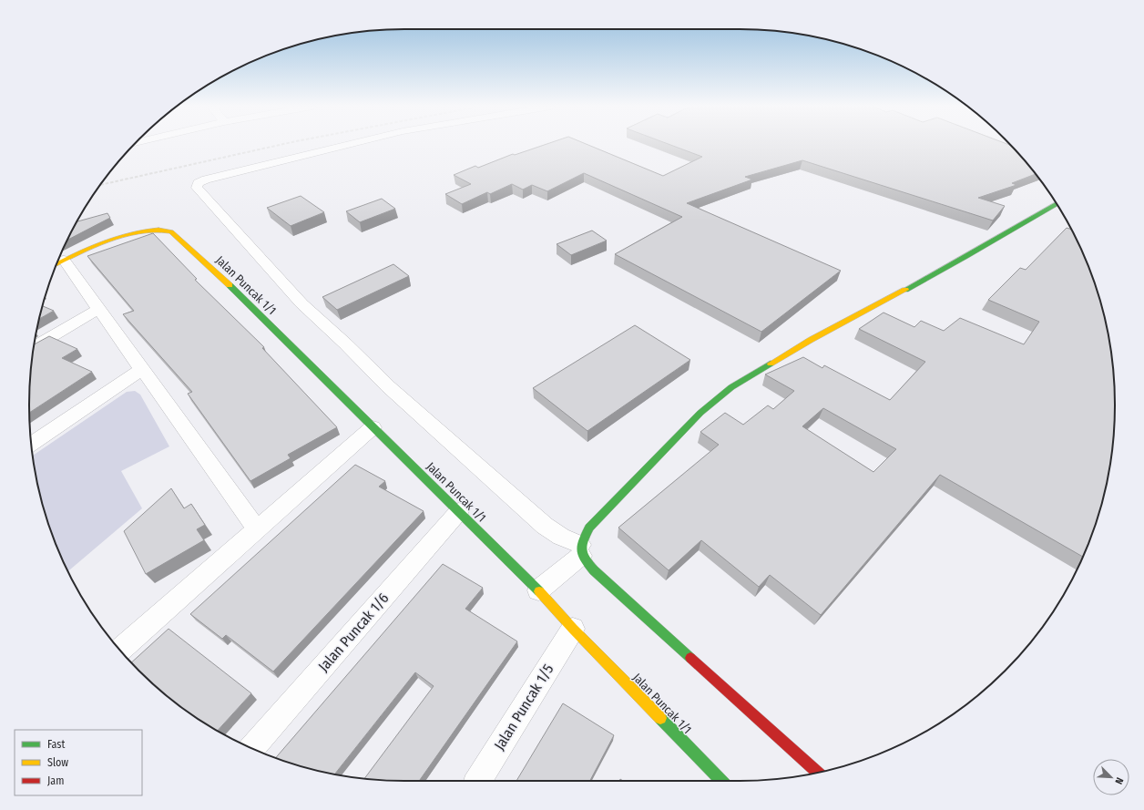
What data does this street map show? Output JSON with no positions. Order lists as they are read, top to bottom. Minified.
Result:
{"streets":{"street":["Jalan Puncak 1/1","Jalan Puncak 1/6","Jalan Puncak 1/5"]},"crossings":[["Jalan Puncak 1/1","Jalan Puncak 1/6"],["Jalan Puncak 1/1","Jalan Puncak 1/5"]],"legend":["Fast","Slow","Jam"],"north":"bottom right"}
